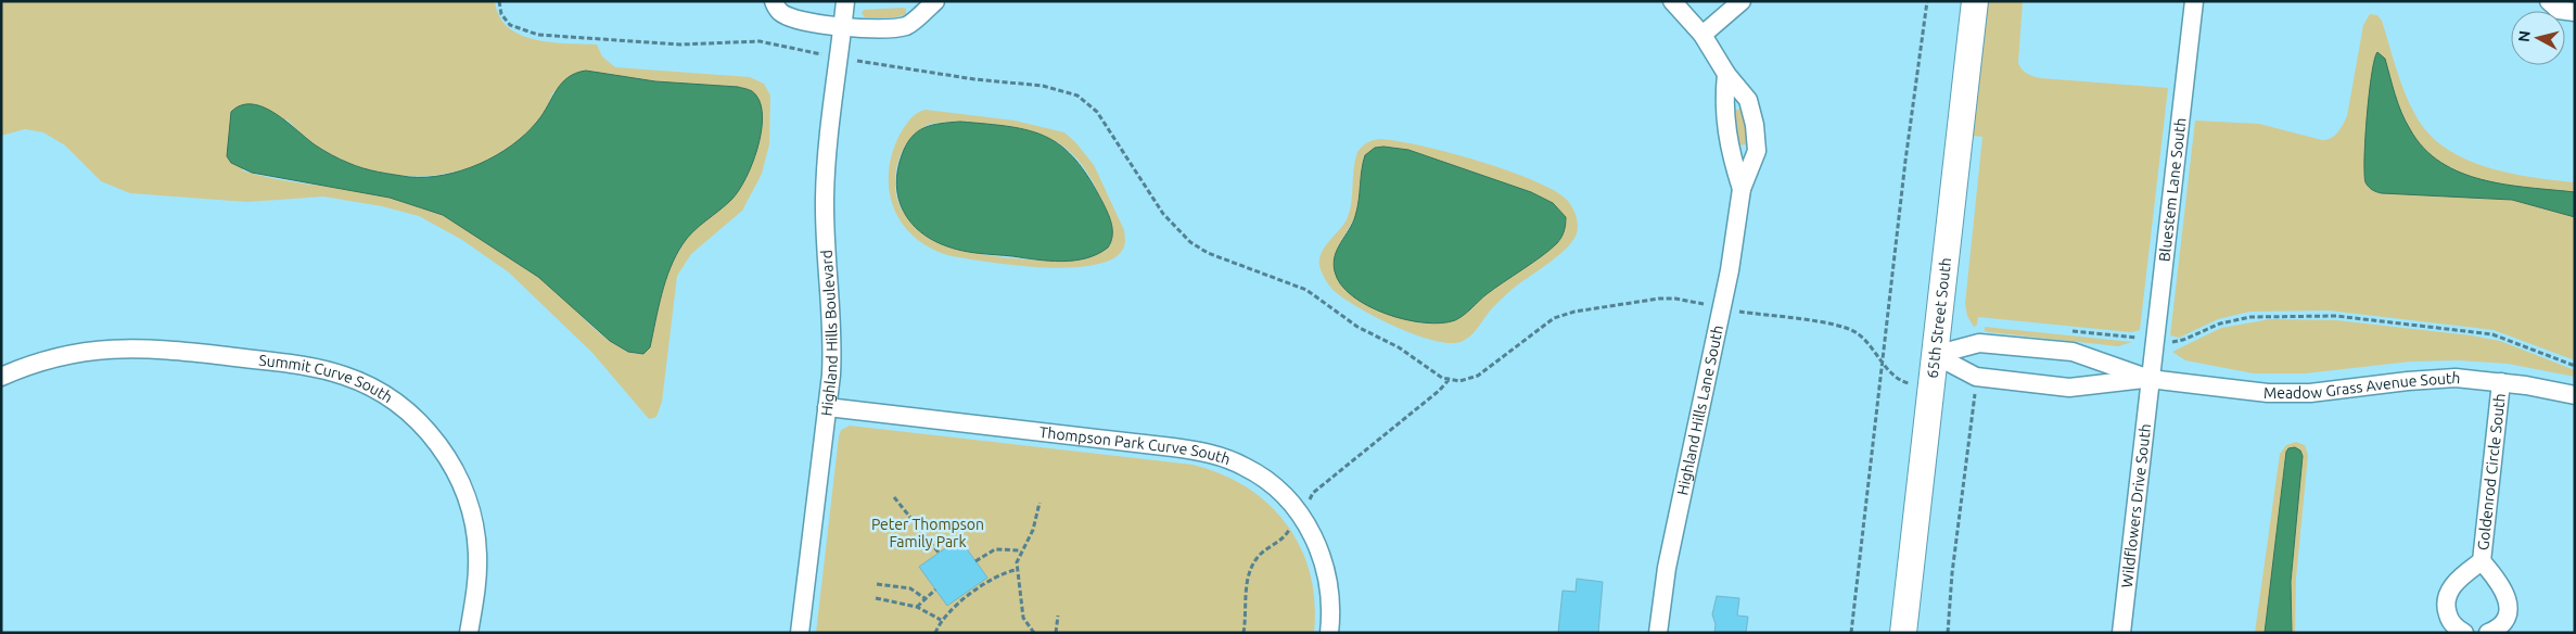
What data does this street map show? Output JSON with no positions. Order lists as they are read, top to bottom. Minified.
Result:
{"streets":{"street":["Bluestem Lane South","65th Street South","Highland Hills Boulevard","Summit Curve South","Meadow Grass Avenue South","Highland Hills Lane South","Thompson Park Curve South","Goldenrod Circle South","Wildflowers Drive South"]},"crossings":[["Bluestem Lane South","Meadow Grass Avenue South"],["Bluestem Lane South","Wildflowers Drive South"],["65th Street South","Meadow Grass Avenue South"],["Highland Hills Boulevard","Thompson Park Curve South"],["Meadow Grass Avenue South","Goldenrod Circle South"],["Meadow Grass Avenue South","Wildflowers Drive South"]],"parks":["Peter Thompson Family Park"],"north":"left"}
